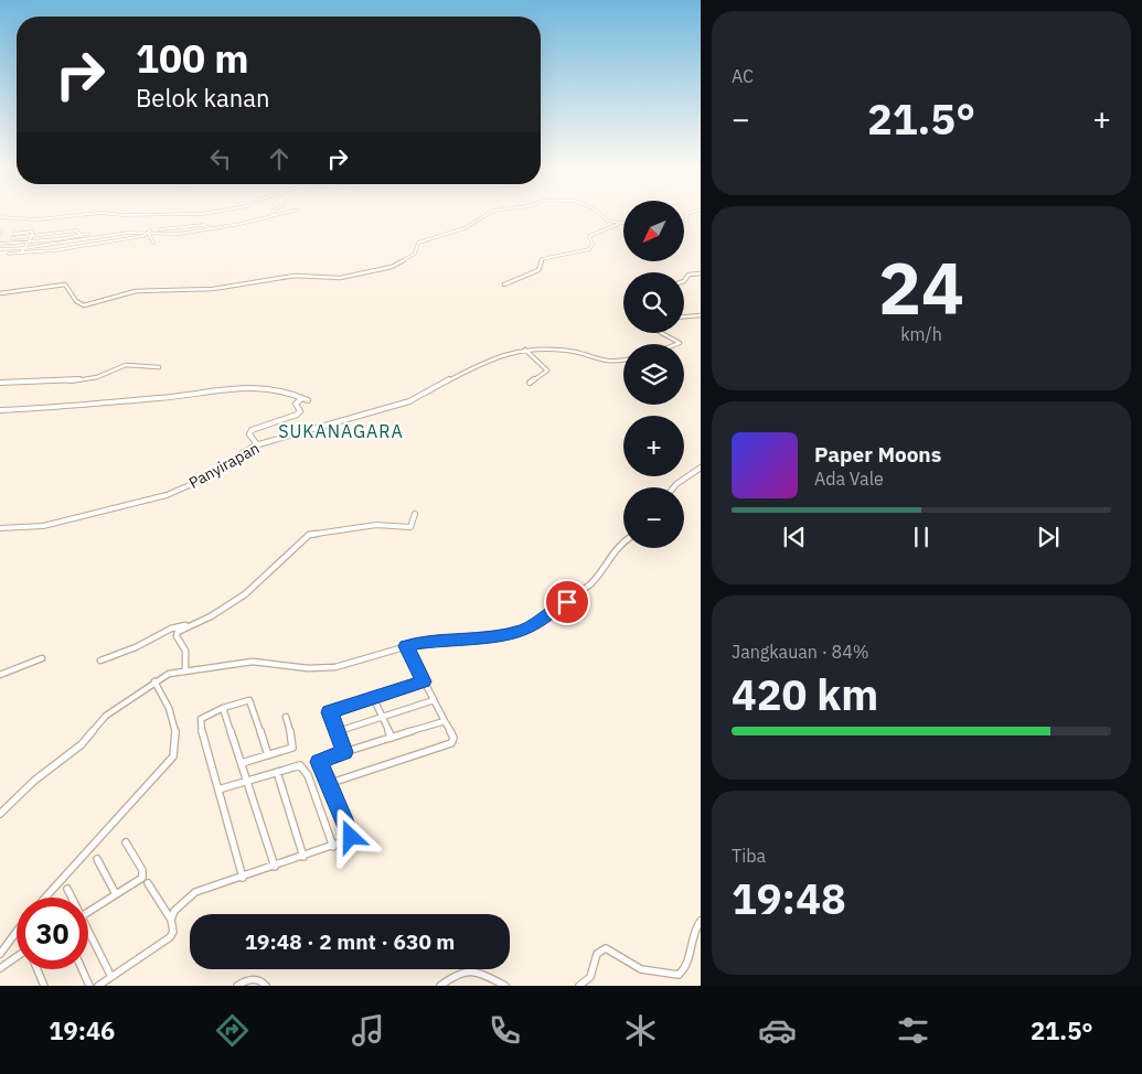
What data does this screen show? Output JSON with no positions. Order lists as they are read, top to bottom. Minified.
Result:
{"streets":{"street":["Panyirapan"]},"districts":["SUKANAGARA"],"north":"bottom left","page":{"tile":["AC",["24","km/h"],["Jangkauan · 84%","420 km"],["Tiba","19:48"]],"turn":["100 m","Belok kanan"],"heat":["−","21.5°","+"],"map_buttons":["+","−"],"song":["Paper Moons","Ada Vale"],"limit":"30","trip":"19:48 · 2 mnt · 630 m","tabs":["19:46","21.5°"]}}
